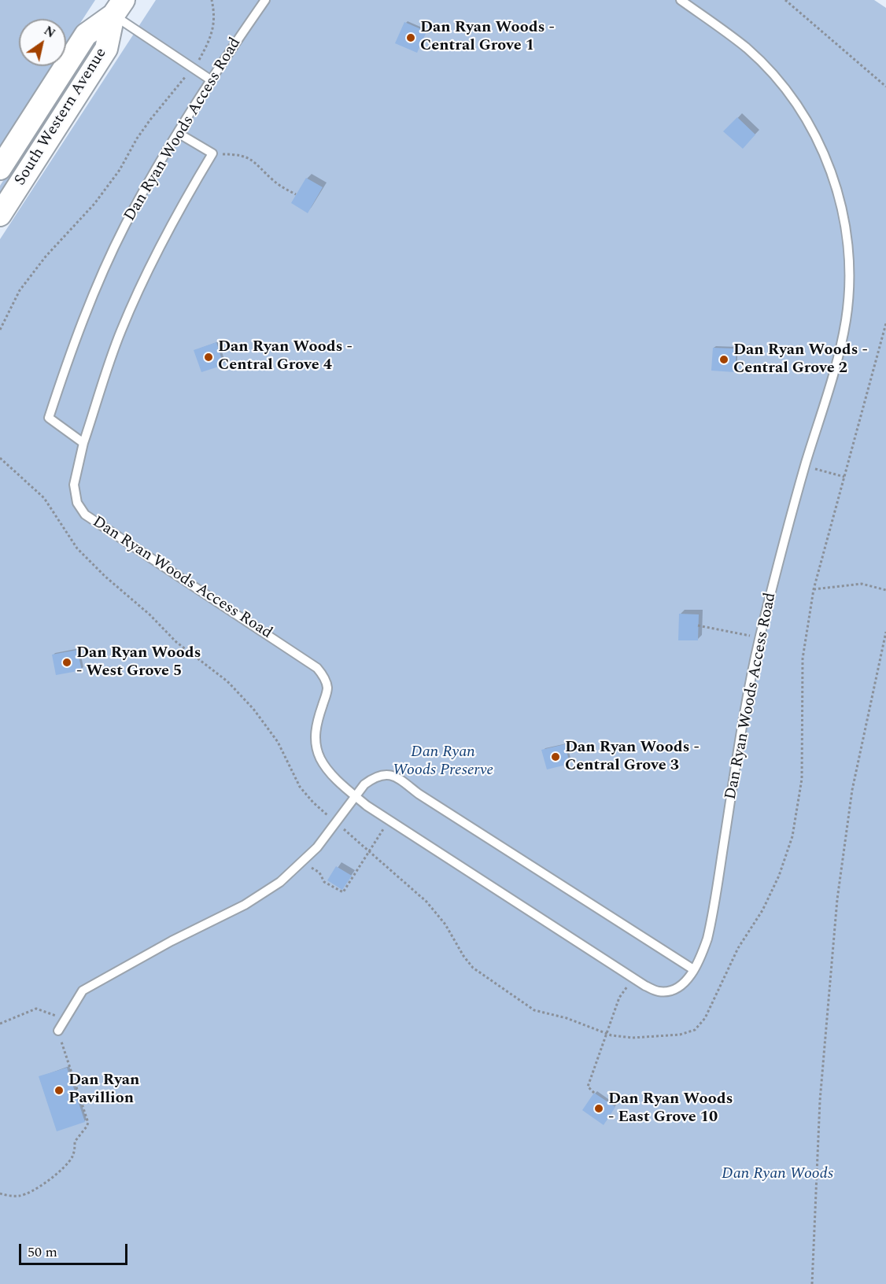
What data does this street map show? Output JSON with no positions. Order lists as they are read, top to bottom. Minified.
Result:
{"streets":{"main road":["South Western Avenue"],"lane":["Dan Ryan Woods Access Road"]},"parks":["Dan Ryan Woods Preserve","Dan Ryan Woods"],"places":["Dan Ryan Woods - Central Grove 1","Dan Ryan Woods - Central Grove 4","Dan Ryan Woods - Central Grove 2","Dan Ryan Woods - West Grove 5","Dan Ryan Woods - Central Grove 3","Dan Ryan Pavillion","Dan Ryan Woods - East Grove 10"],"scale_bar":"50 m","north":"top right"}
